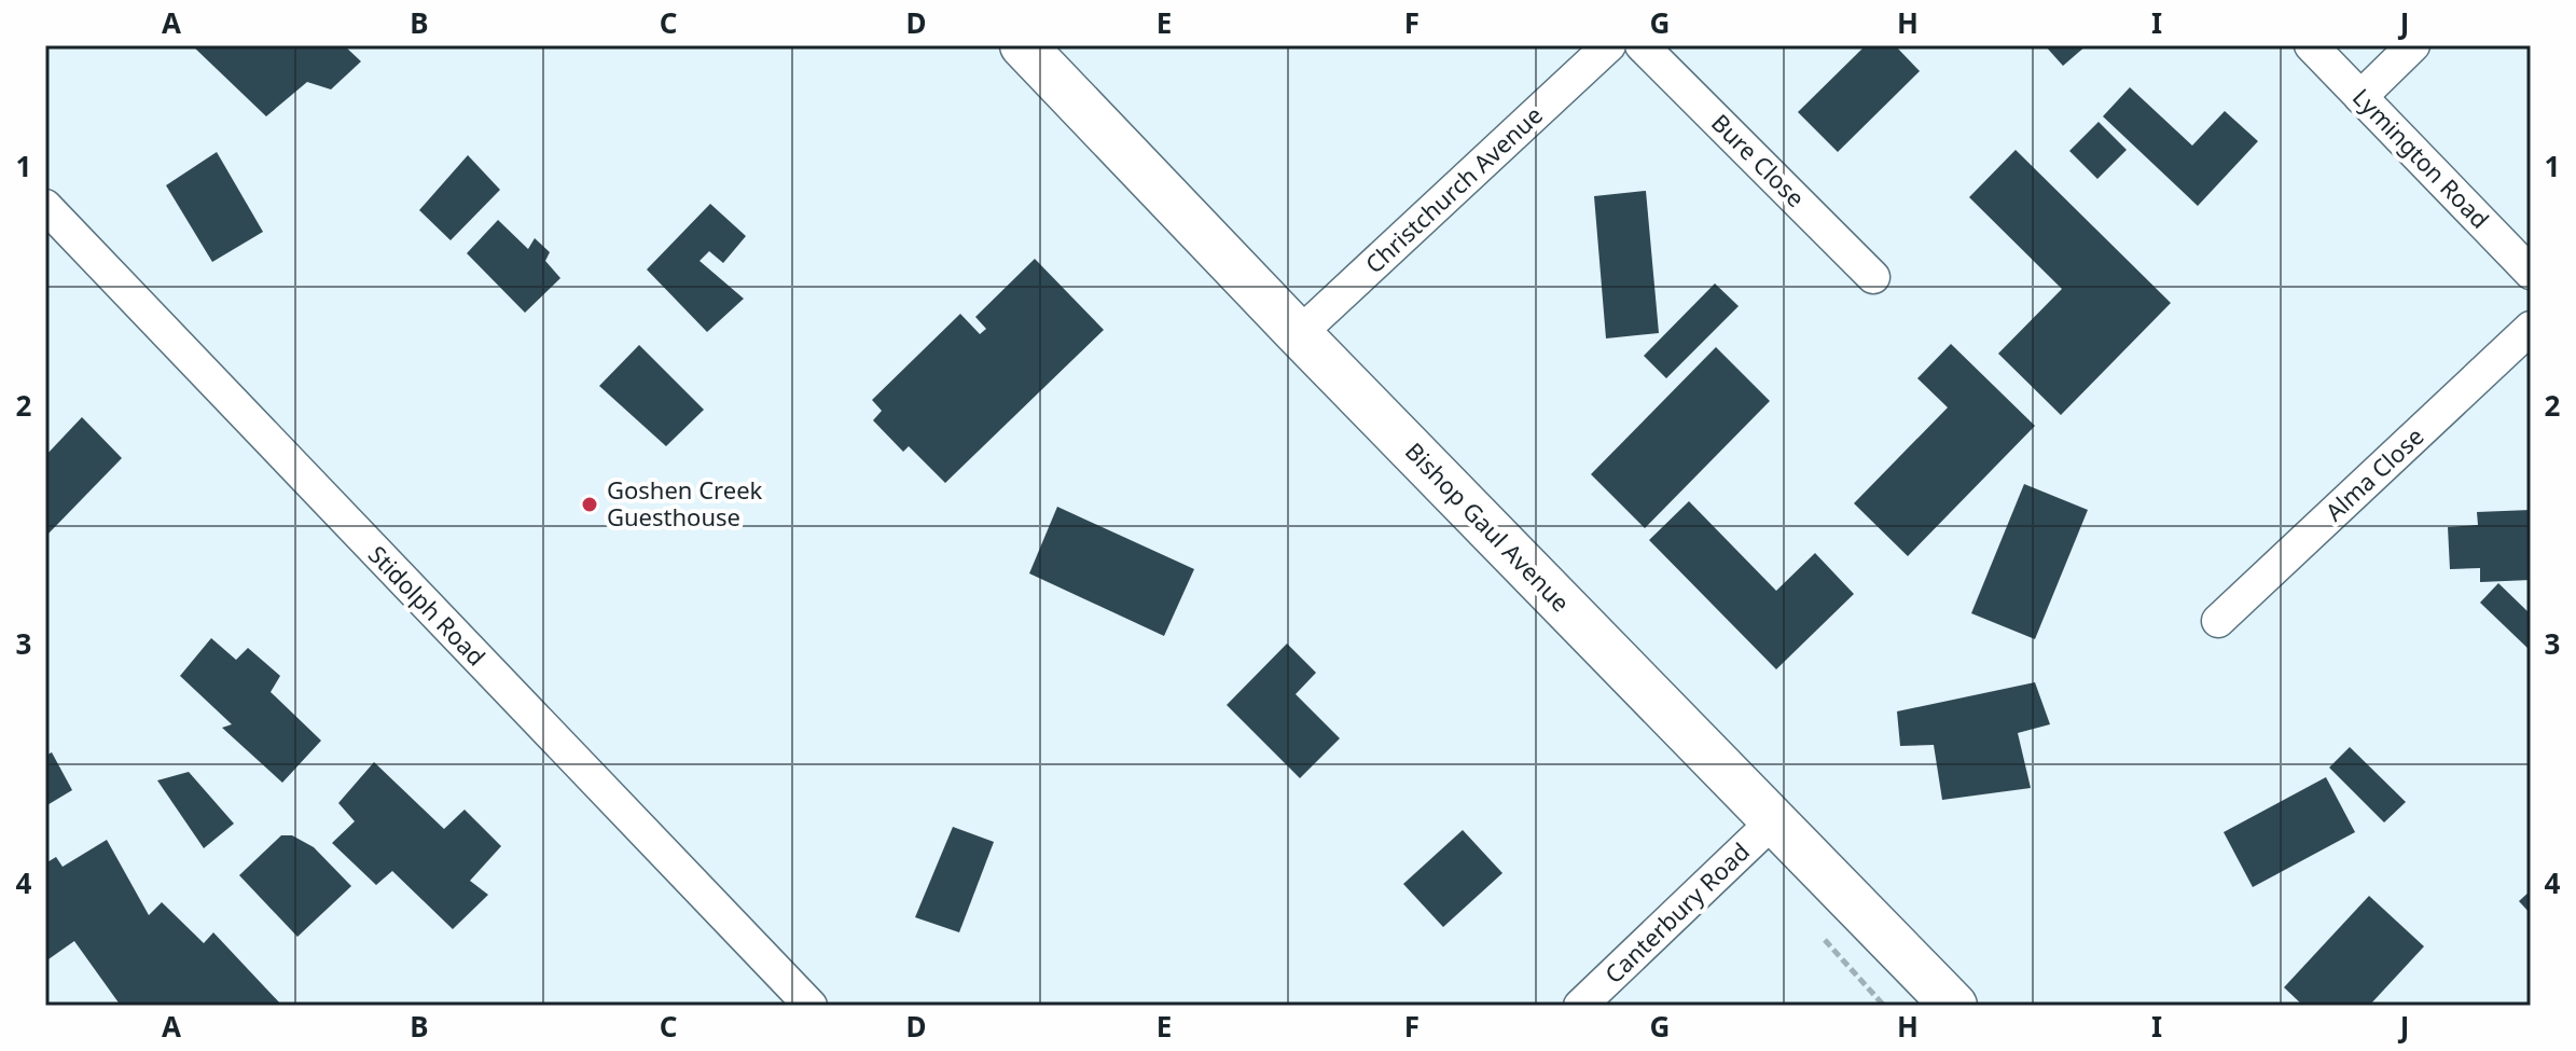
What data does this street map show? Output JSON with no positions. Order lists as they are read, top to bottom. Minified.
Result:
{"streets":{"main road":["Bishop Gaul Avenue"],"street":["Lymington Road","Bure Close","Christchurch Avenue","Alma Close","Stidolph Road","Canterbury Road"]},"crossings":[["Christchurch Avenue","Bishop Gaul Avenue"],["Bishop Gaul Avenue","Canterbury Road"]],"places":["Goshen Creek Guesthouse"],"grid":{"columns":["A","B","C","D","E","F","G","H","I","J"],"rows":["1","2","3","4"]}}
